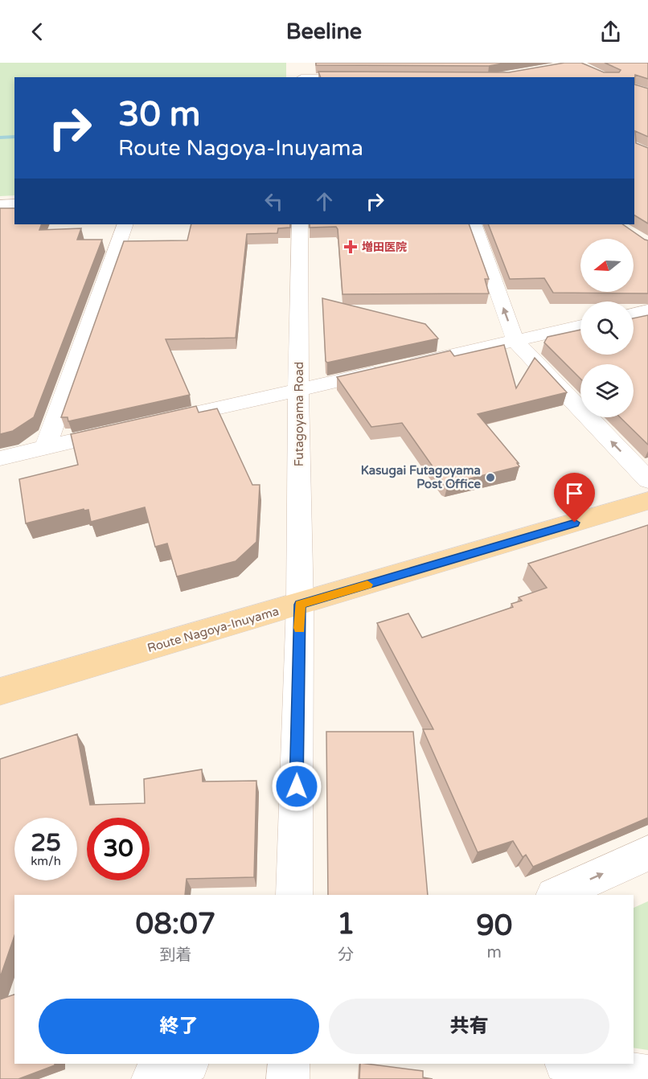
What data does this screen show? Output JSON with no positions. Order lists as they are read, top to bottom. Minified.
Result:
{"streets":{"main road":["Route Nagoya-Inuyama"],"street":["Futagoyama Road"]},"crossings":[["Futagoyama Road","Route Nagoya-Inuyama"]],"places":{"health":["増田医院"],"other":["Kasugai Futagoyama Post Office"]},"north":"left","page":{"header":"Beeline","turn":["30 m","Route Nagoya-Inuyama"],"speed":"25 km/h","limit":"30","eta":["08:07","到着","1","分","90","m"],"buttons":["終了","共有"]}}
